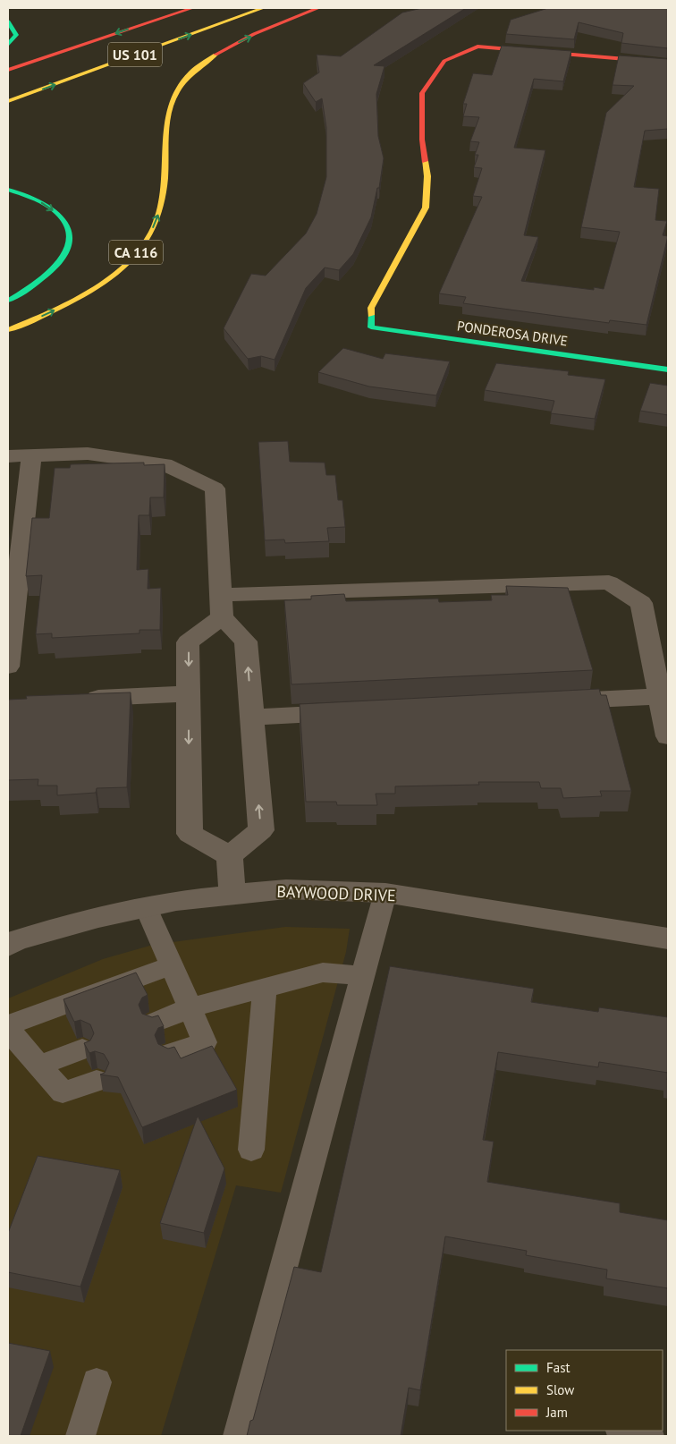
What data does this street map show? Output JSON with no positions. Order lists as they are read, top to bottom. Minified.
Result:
{"streets":{"main road":["US 101","CA 116","PONDEROSA DRIVE"],"street":["BAYWOOD DRIVE"]},"legend":["Fast","Slow","Jam"]}
